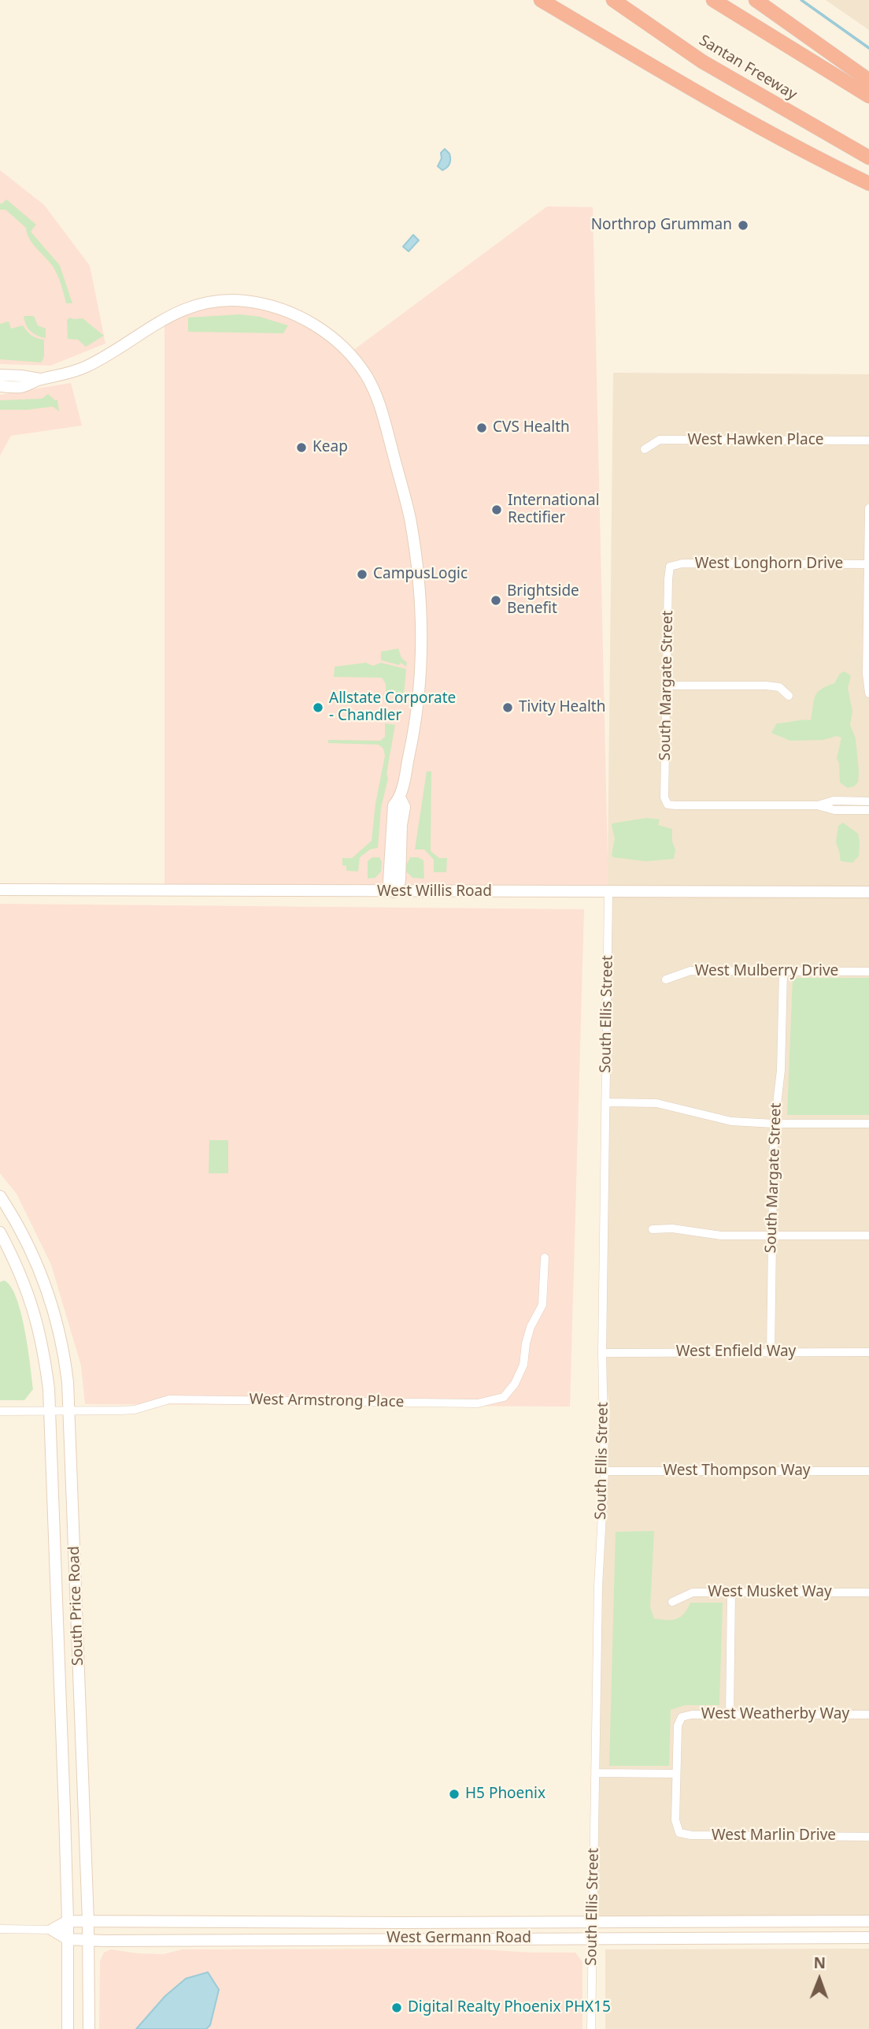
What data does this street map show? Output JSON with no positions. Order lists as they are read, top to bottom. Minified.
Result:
{"streets":{"highway":["Santan Freeway"],"main road":["West Willis Road","South Price Road","West Germann Road"],"street":["West Hawken Place","West Longhorn Drive","South Margate Street","West Mulberry Drive","South Ellis Street","West Enfield Way","West Armstrong Place","West Thompson Way","West Musket Way","West Weatherby Way","West Marlin Drive"]},"crossings":[["West Longhorn Drive","South Margate Street"],["South Margate Street","West Mulberry Drive"],["South Margate Street","West Enfield Way"],["West Willis Road","South Ellis Street"],["South Ellis Street","West Enfield Way"],["South Ellis Street","West Thompson Way"],["South Ellis Street","West Germann Road"],["West Armstrong Place","South Price Road"],["South Price Road","West Germann Road"],["West Weatherby Way","West Marlin Drive"]],"places":["Northrop Grumman","CVS Health","Keap","International Rectifier","CampusLogic","Brightside Benefit","Allstate Corporate - Chandler","Tivity Health","H5 Phoenix","Digital Realty Phoenix PHX15"],"north":"top"}
